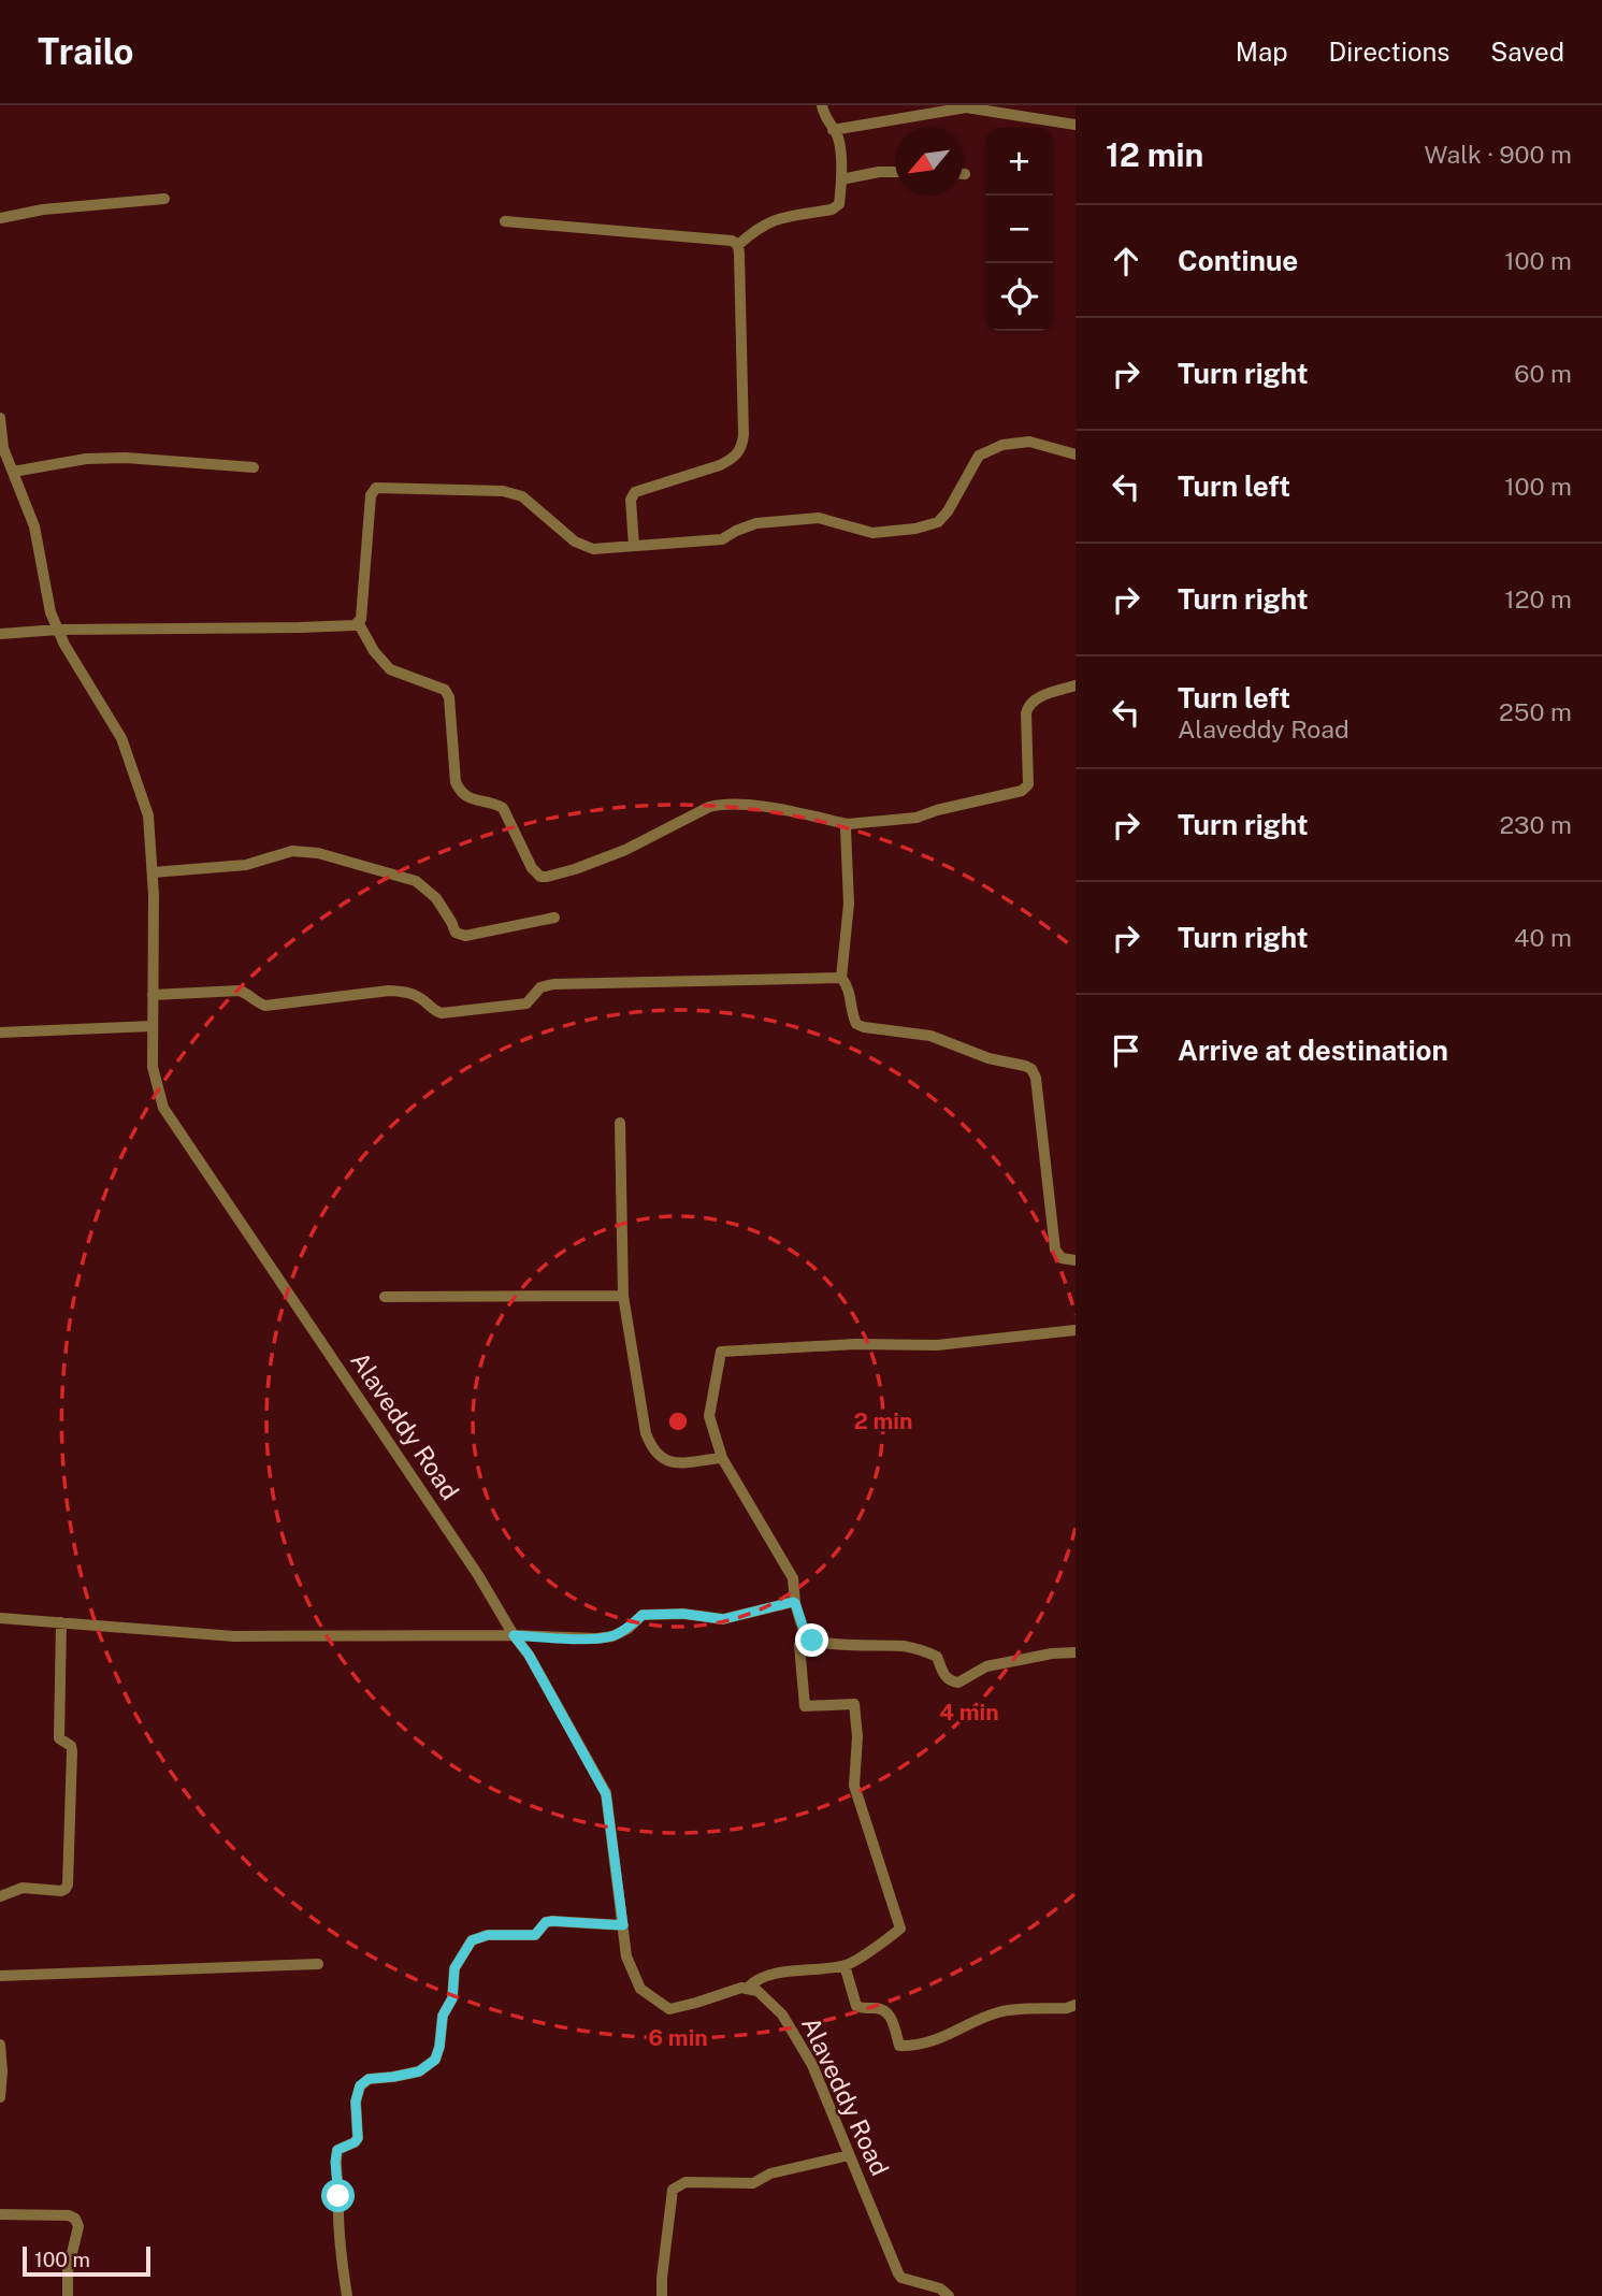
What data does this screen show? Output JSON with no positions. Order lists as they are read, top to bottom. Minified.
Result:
{"streets":{"street":["Alaveddy Road"]},"scale_bar":"100 m","north":"bottom left","page":{"header":"Trailo","nav":["Map","Directions","Saved"],"heading":["12 min","Walk · 900 m"],"map_buttons":["+","−"],"list":[["Continue","100 m"],["Turn right","60 m"],["Turn left","100 m"],["Turn right","120 m"],["Turn left","Alaveddy Road","250 m"],["Turn right","230 m"],["Turn right","40 m"],"Arrive at destination"],"scale":"100 m"},"rings":["2 min","4 min","6 min"]}
